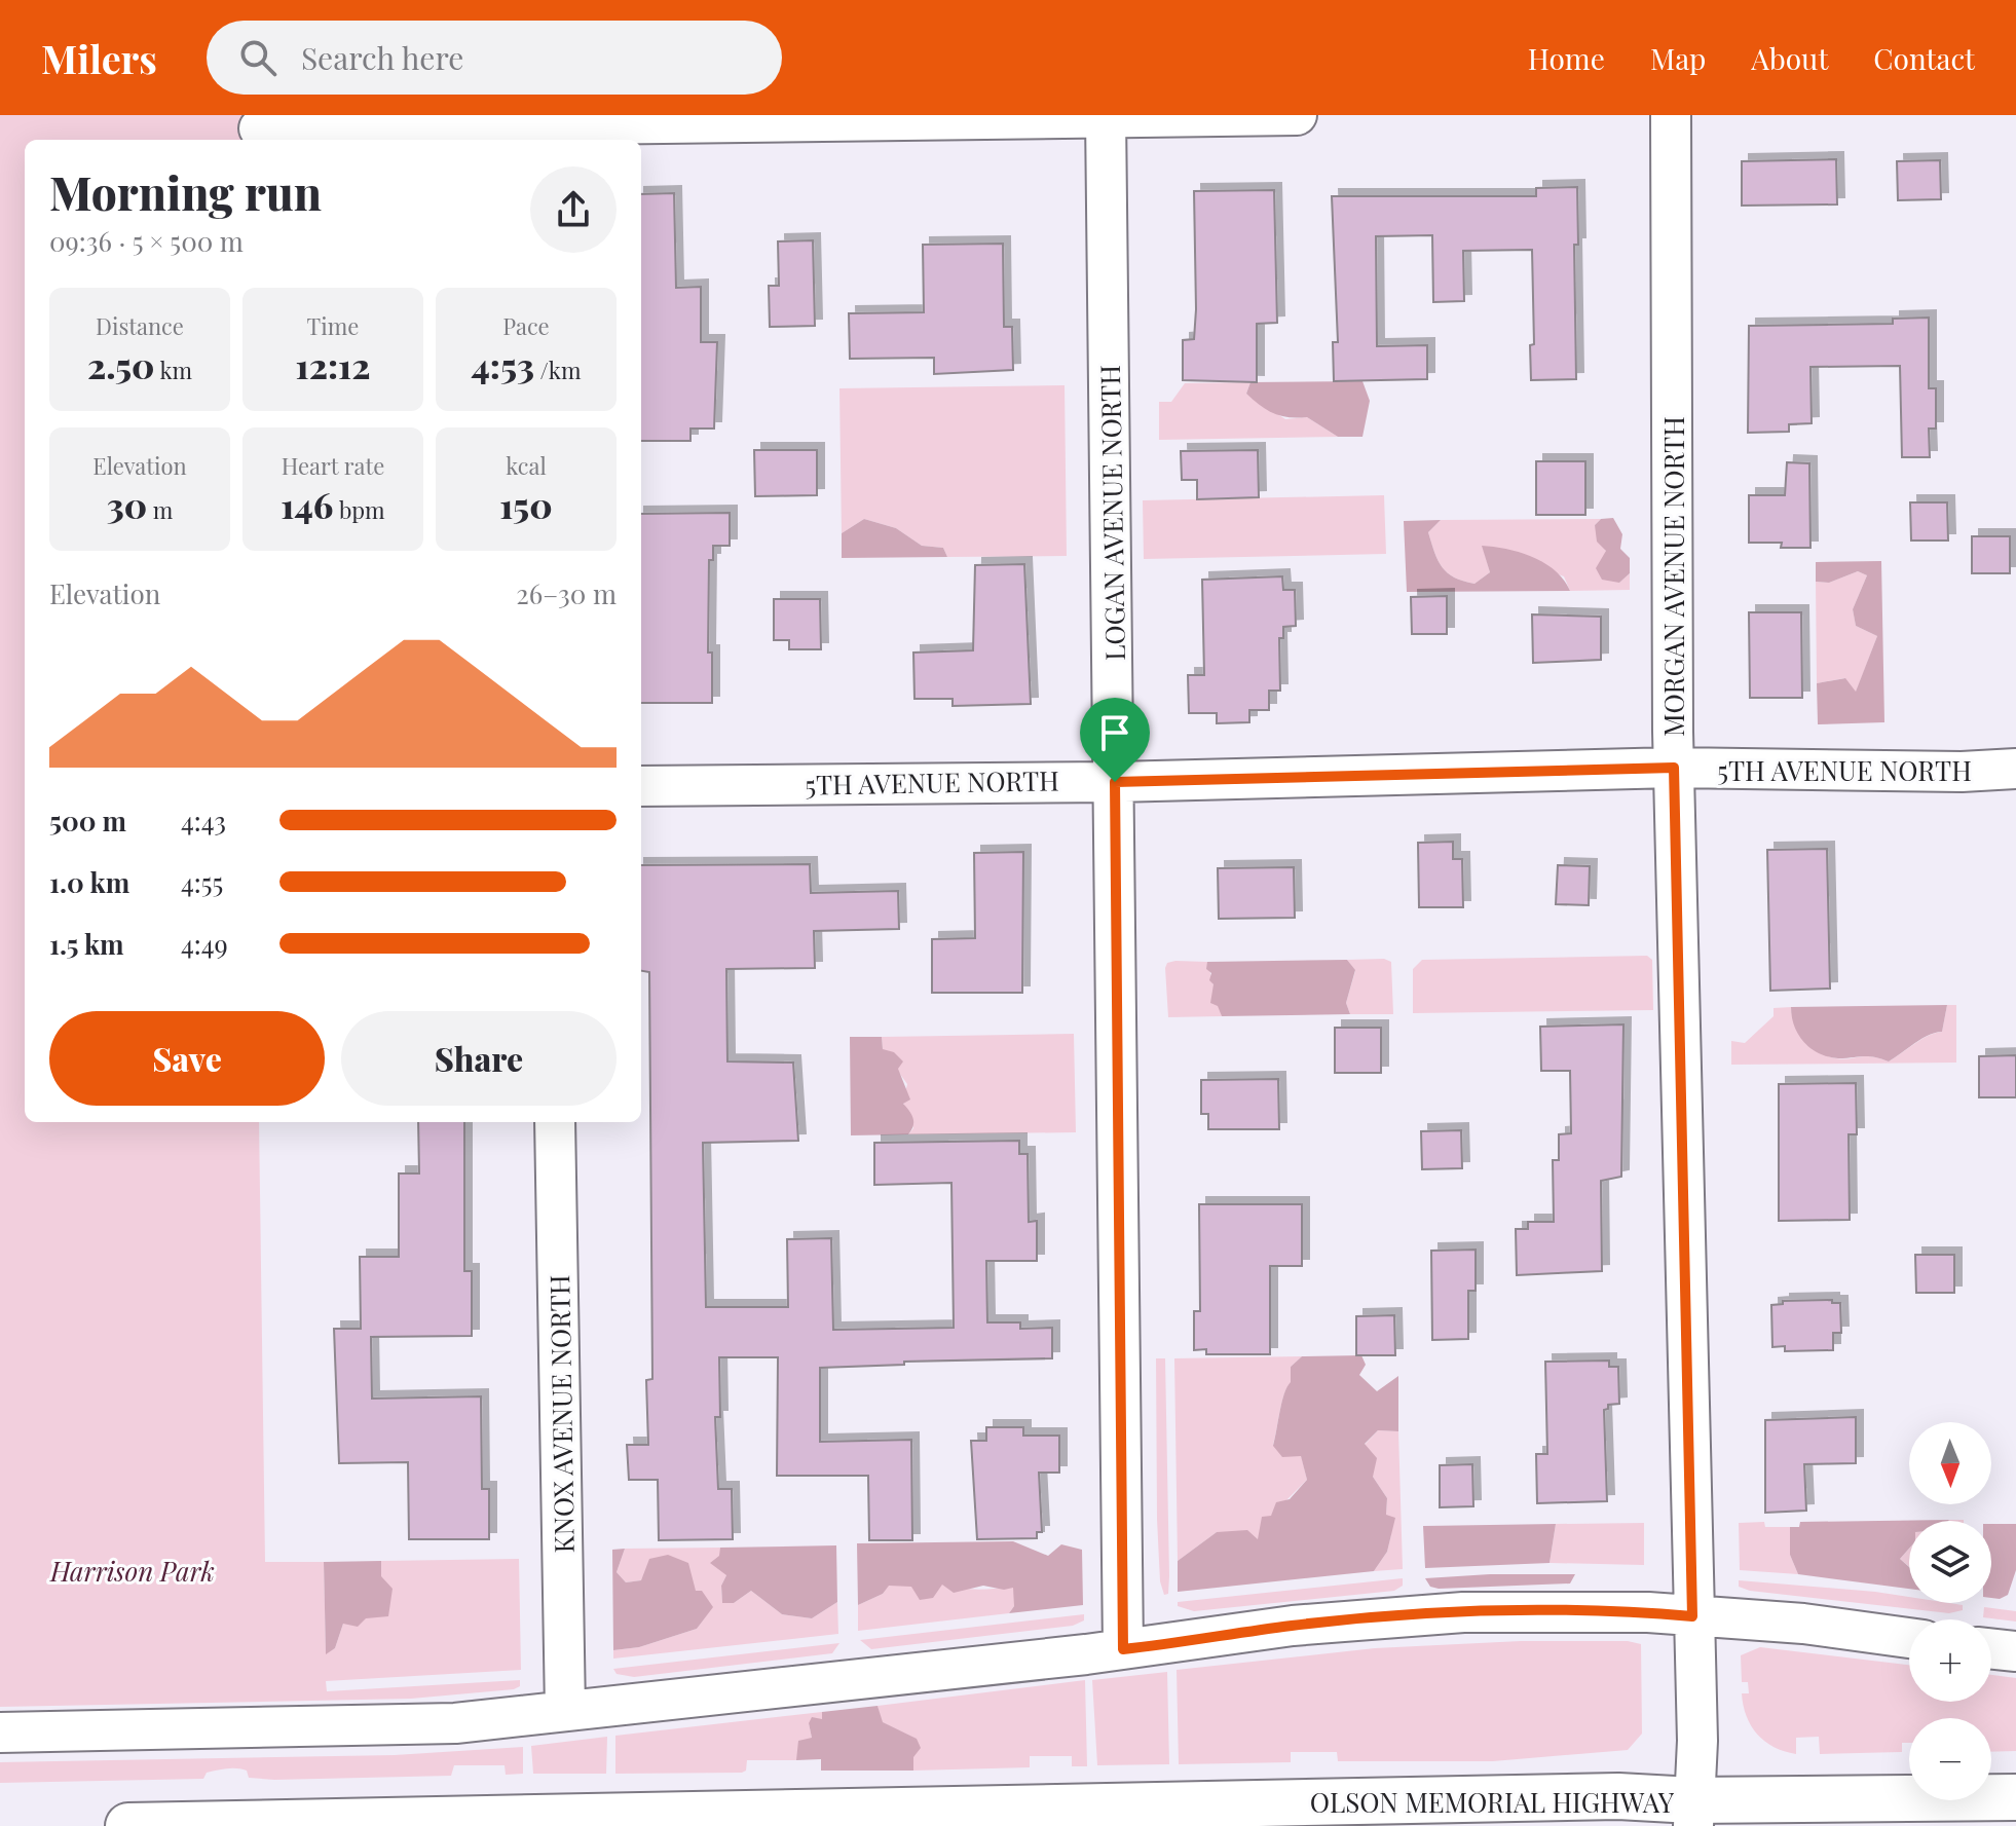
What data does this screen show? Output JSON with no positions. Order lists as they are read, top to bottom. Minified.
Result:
{"streets":{"main road":["OLSON MEMORIAL HIGHWAY"],"street":["LOGAN AVENUE NORTH","MORGAN AVENUE NORTH","5TH AVENUE NORTH","KNOX AVENUE NORTH"]},"crossings":[["LOGAN AVENUE NORTH","5TH AVENUE NORTH"],["MORGAN AVENUE NORTH","5TH AVENUE NORTH"],["MORGAN AVENUE NORTH","OLSON MEMORIAL HIGHWAY"]],"parks":["Harrison Park"],"north":"bottom","page":{"header":"Milers","search":"Search here","nav":["Home","Map","About","Contact"],"heading":["Morning run","09:36 · 5 × 500 m"],"stats":[["Distance","2.50 km"],["Time","12:12"],["Pace","4:53 /km"],["Elevation","30 m"],["Heart rate","146 bpm"],["kcal","150"]],"chart":["Elevation","26–30 m"],"list":[{"name":"500 m","note":"4:43"},{"name":"1.0 km","note":"4:55"},{"name":"1.5 km","note":"4:49"}],"buttons":["Save","Share"],"map_buttons":["+","−"]}}
